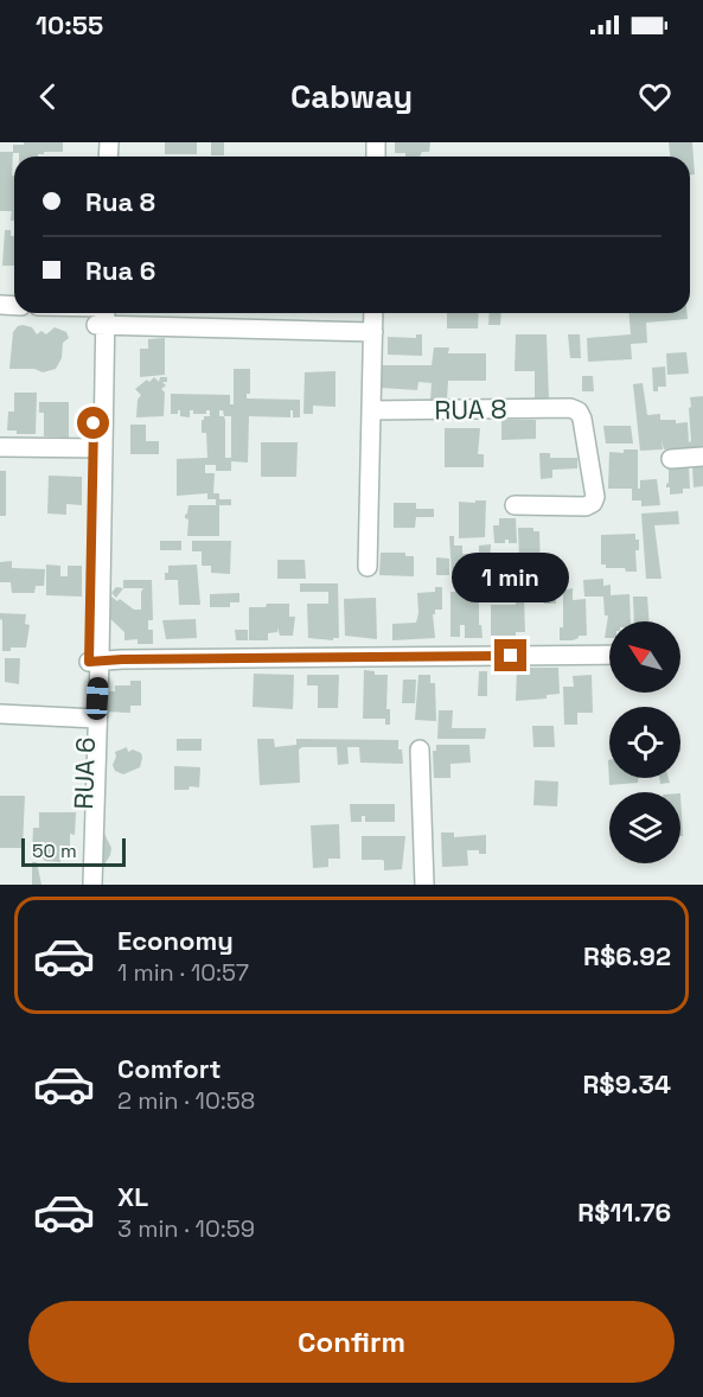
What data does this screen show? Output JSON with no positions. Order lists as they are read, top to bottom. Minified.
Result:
{"streets":{"street":["RUA 8","RUA 6"]},"scale_bar":"50 m","north":"top left","page":{"status":"10:55","header":"Cabway","banner":["Rua 8","Rua 6"],"bubble":"1 min","scale":"50 m","list":[{"name":"Economy","note":"1 min · 10:57","value":"R$6.92"},{"name":"Comfort","note":"2 min · 10:58","value":"R$9.34"},{"name":"XL","note":"3 min · 10:59","value":"R$11.76"}],"buttons":"Confirm"}}
